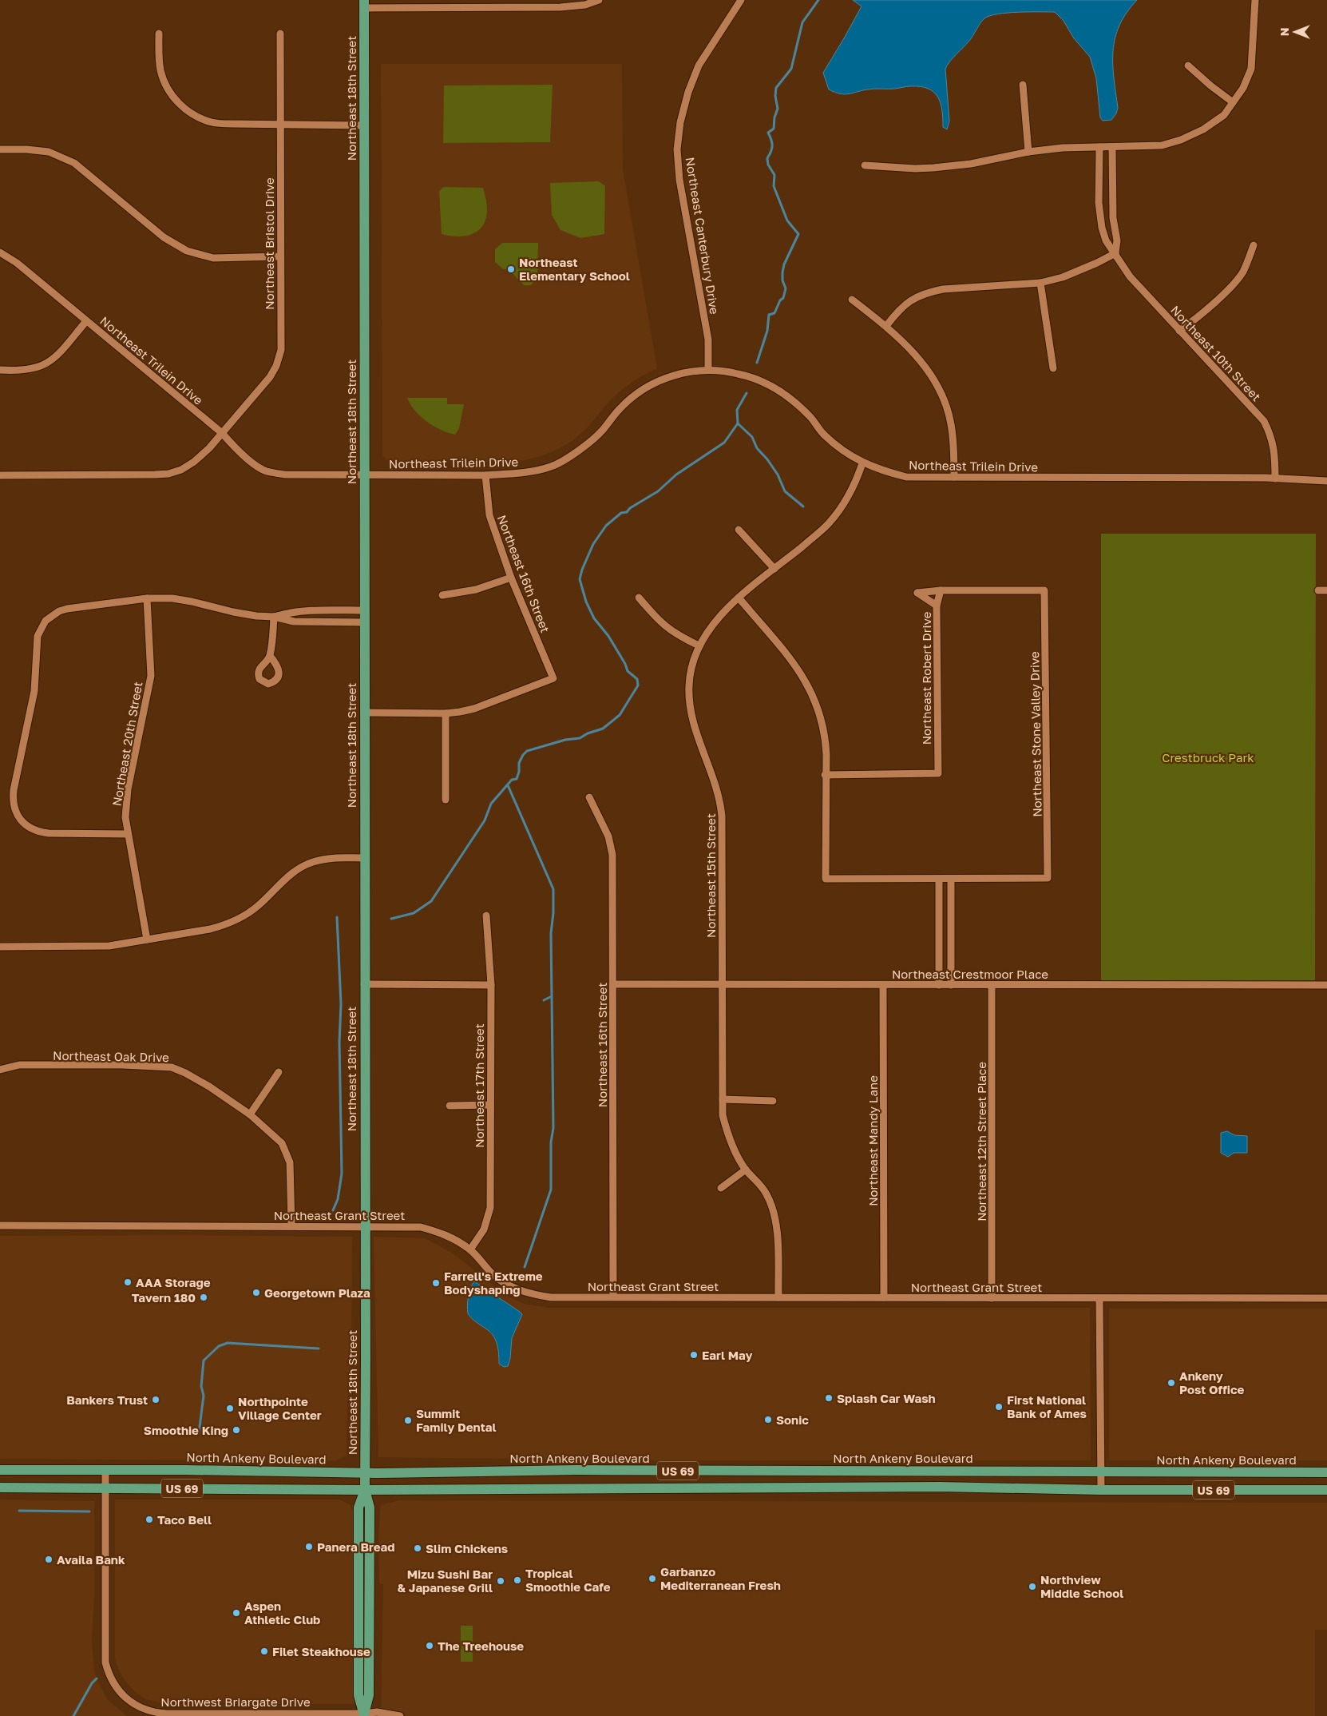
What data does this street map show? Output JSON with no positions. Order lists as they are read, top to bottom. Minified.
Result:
{"streets":{"main road":["Northeast 18th Street","North Ankeny Boulevard","US 69"],"street":["Northeast Canterbury Drive","Northeast Bristol Drive","Northeast 10th Street","Northeast Trilein Drive","Northeast 16th Street","Northeast Robert Drive","Northeast Stone Valley Drive","Northeast 20th Street","Northeast 15th Street","Northeast Crestmoor Place","Northeast Oak Drive","Northeast 17th Street","Northeast Mandy Lane","Northeast 12th Street Place","Northeast Grant Street","Northwest Briargate Drive"]},"crossings":[["Northeast 18th Street","Northeast Trilein Drive"],["Northeast 18th Street","Northeast Grant Street"],["Northeast 18th Street","North Ankeny Boulevard"],["Northeast 18th Street","US 69"],["Northeast 18th Street","Northwest Briargate Drive"],["Northeast Canterbury Drive","Northeast Trilein Drive"],["Northeast Bristol Drive","Northeast Trilein Drive"],["Northeast 10th Street","Northeast Trilein Drive"],["Northeast Trilein Drive","Northeast 16th Street"],["Northeast Trilein Drive","Northeast 15th Street"],["Northeast 16th Street","Northeast Crestmoor Place"],["Northeast 16th Street","Northeast Grant Street"],["Northeast Robert Drive","Northeast Stone Valley Drive"],["Northeast 15th Street","Northeast Crestmoor Place"],["Northeast 15th Street","Northeast Grant Street"],["Northeast Crestmoor Place","Northeast Mandy Lane"],["Northeast Crestmoor Place","Northeast 12th Street Place"],["Northeast Oak Drive","Northeast Grant Street"],["Northeast 17th Street","Northeast Grant Street"],["Northeast Mandy Lane","Northeast Grant Street"],["Northeast 12th Street Place","Northeast Grant Street"],["North Ankeny Boulevard","Northwest Briargate Drive"],["US 69","Northwest Briargate Drive"]],"parks":["Crestbruck Park"],"places":["Northeast Elementary School","AAA Storage","Farrell's Extreme Bodyshaping","Georgetown Plaza","Tavern 180","Earl May","Ankeny Post Office","Splash Car Wash","Bankers Trust","First National Bank of Ames","Northpointe Village Center","Sonic","Summit Family Dental","Smoothie King","Taco Bell","Panera Bread","Slim Chickens","Availa Bank","Garbanzo Mediterranean Fresh","Tropical Smoothie Cafe","Mizu Sushi Bar & Japanese Grill","Northview Middle School","Aspen Athletic Club","The Treehouse","Filet Steakhouse"],"north":"left"}
